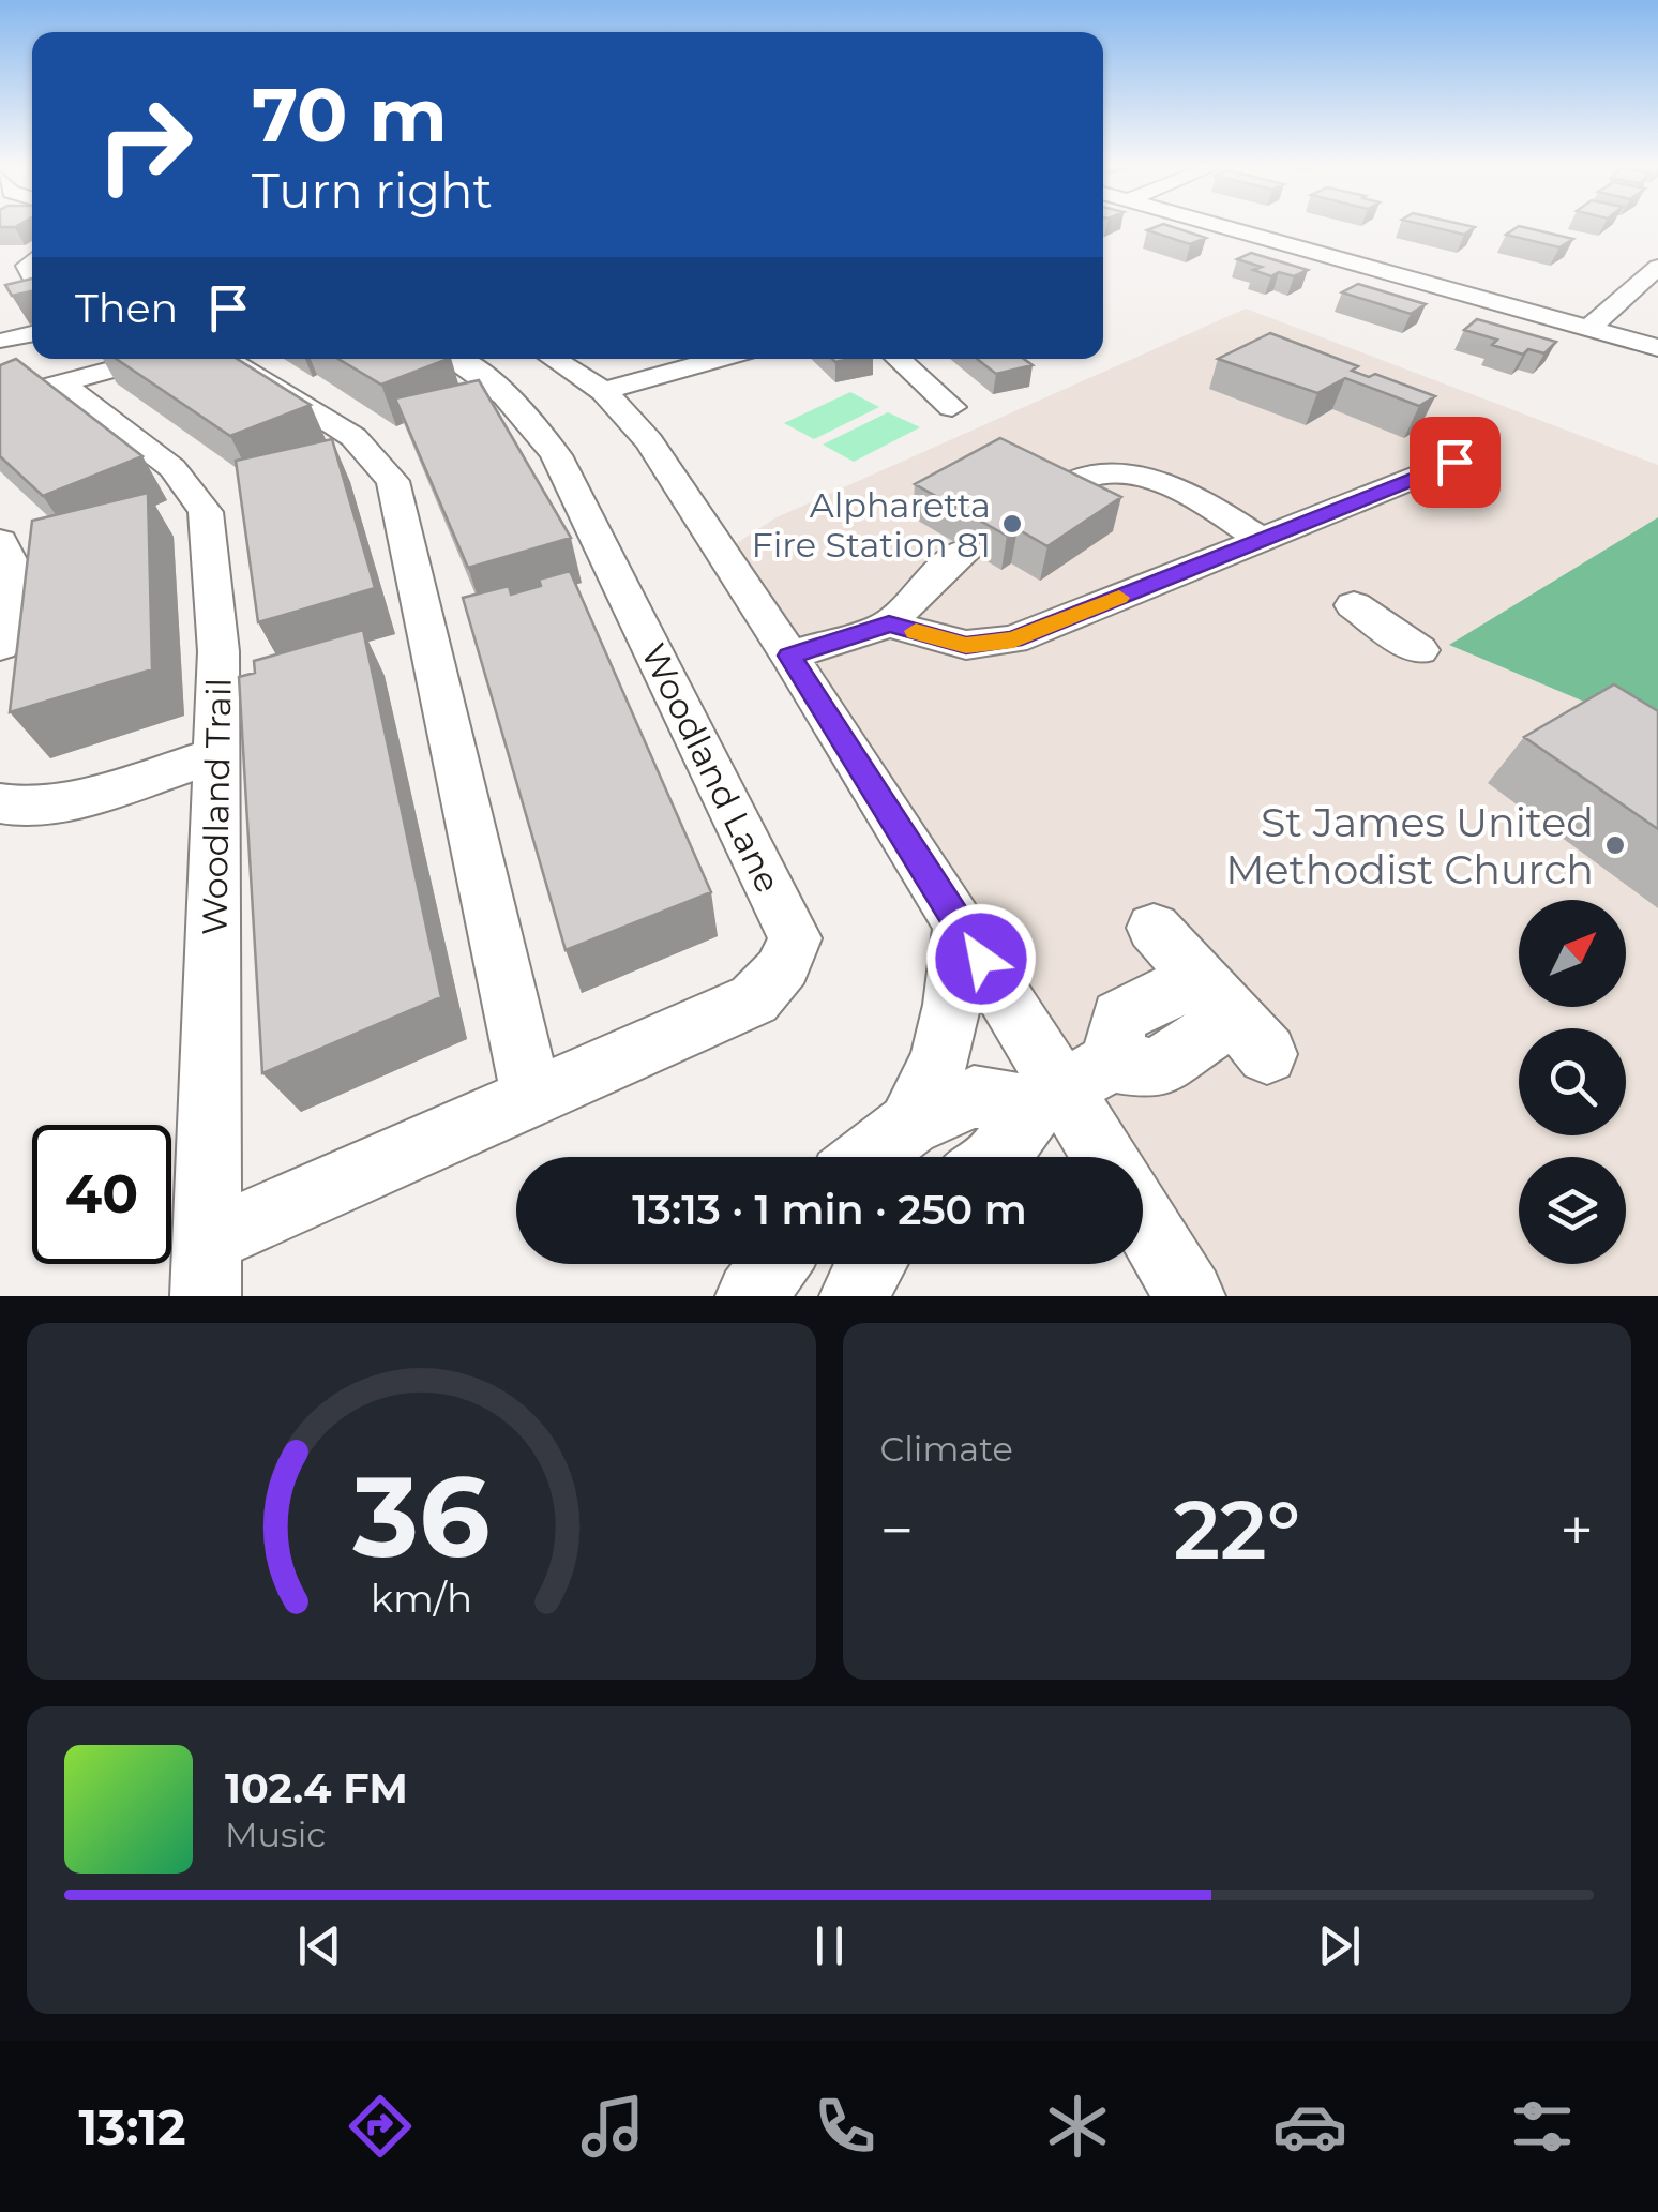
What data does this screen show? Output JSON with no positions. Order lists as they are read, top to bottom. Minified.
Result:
{"streets":{"street":["Woodland Lane","Woodland Trail"]},"crossings":[["Woodland Lane","Woodland Trail"]],"places":["Alpharetta Fire Station 81","St James United Methodist Church"],"north":"top right","page":{"turn":["70 m","Turn right"],"then":"Then","limit":"40","trip":"13:13 · 1 min · 250 m","tile":"Climate","heat":["−","22°","+"],"song":["102.4 FM","Music"],"tabs":"13:12","gauge":["36","km/h"]}}
